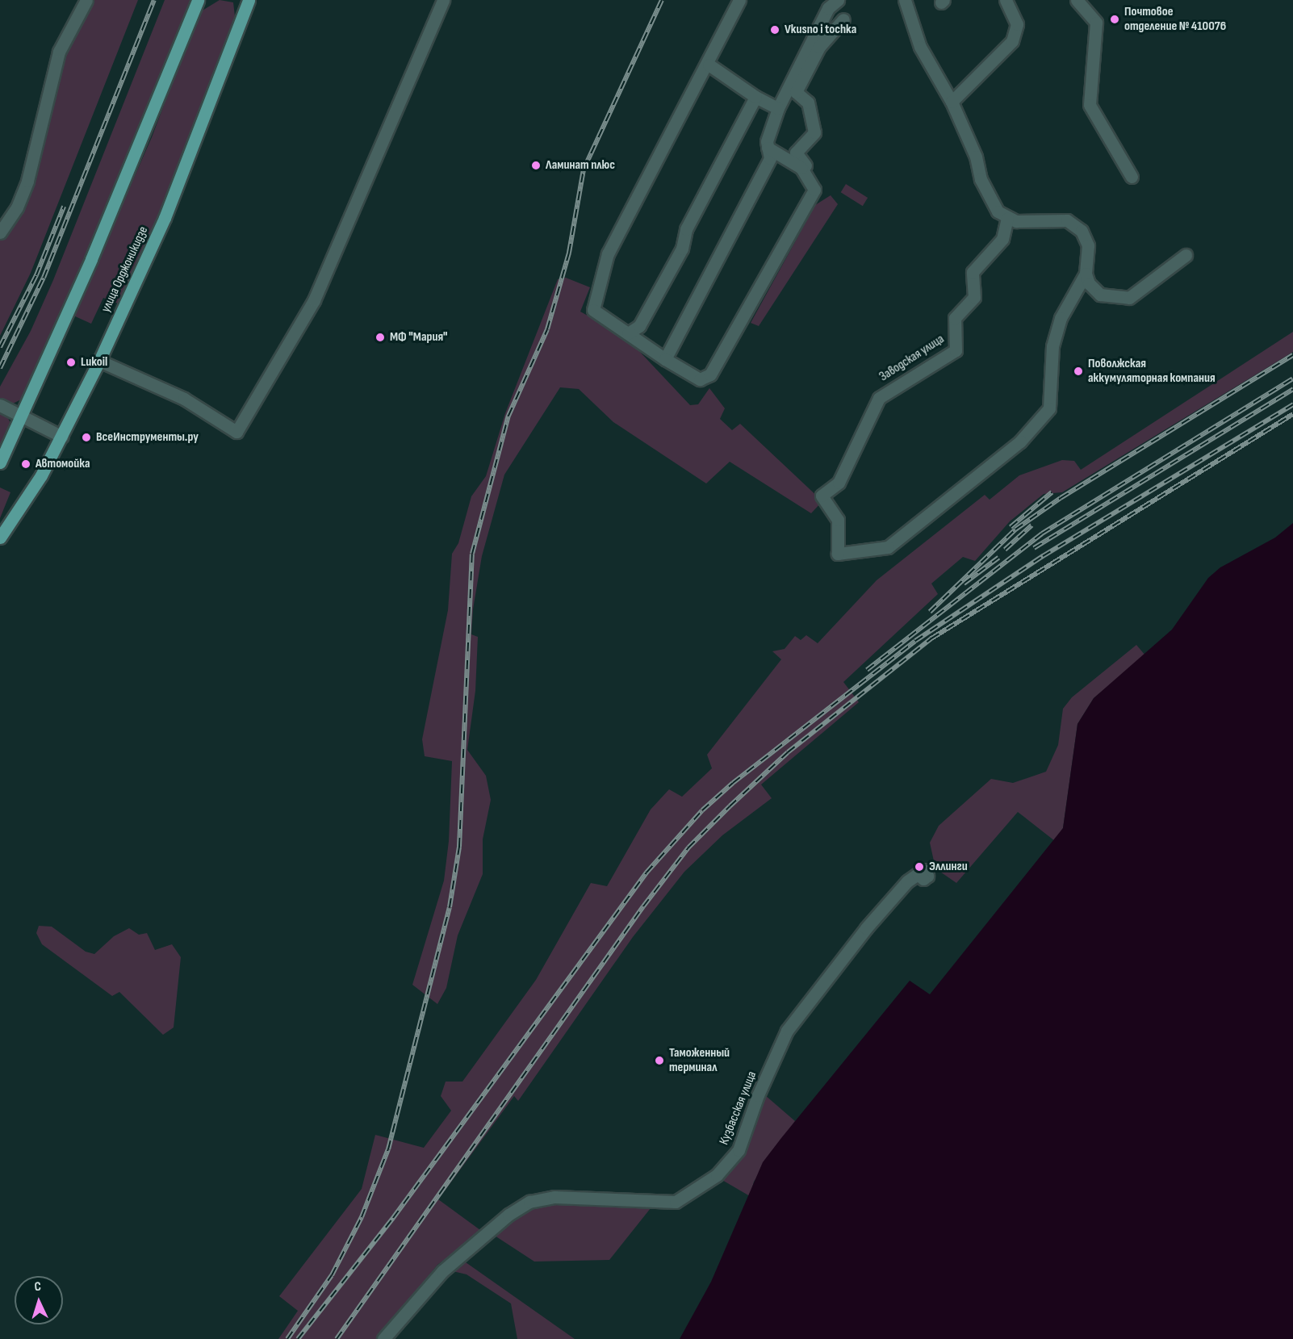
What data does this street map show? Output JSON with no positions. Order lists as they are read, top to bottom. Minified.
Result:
{"streets":{"main road":["улица Орджоникидзе"],"street":["Заводская улица","Кузбасская улица"]},"places":["Почтовое отделение № 410076","Vkusno i tochka","Ламинат плюс","МФ \"Мария\"","Lukoil","Поволжская аккумуляторная компания","ВсеИнструменты.ру","Автомойка","Эллинги","Таможенный терминал"],"north":"top"}
